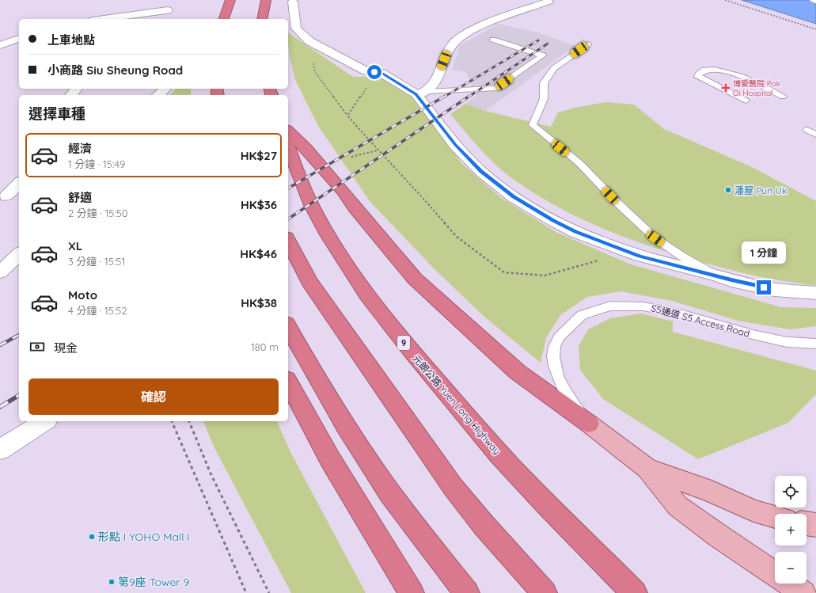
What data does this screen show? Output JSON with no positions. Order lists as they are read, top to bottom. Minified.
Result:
{"streets":{"highway":["9","元朗公路 Yuen Long Highway"],"lane":["S5通道 S5 Access Road"]},"places":{"health":["博愛醫院 Pok Oi Hospital"],"other":["潘屋 Pun Uk","形點 I YOHO Mall I","第9座 Tower 9"]},"page":{"banner":["上車地點","小商路 Siu Sheung Road"],"heading":"選擇車種","list":[{"name":"經濟","note":"1 分鐘 · 15:49","value":"HK$27"},{"name":"舒適","note":"2 分鐘 · 15:50","value":"HK$36"},{"name":"XL","note":"3 分鐘 · 15:51","value":"HK$46"},{"name":"Moto","note":"4 分鐘 · 15:52","value":"HK$38"}],"bubble":"1 分鐘","pay":["現金","180 m"],"buttons":"確認","map_buttons":["+","−"]}}
